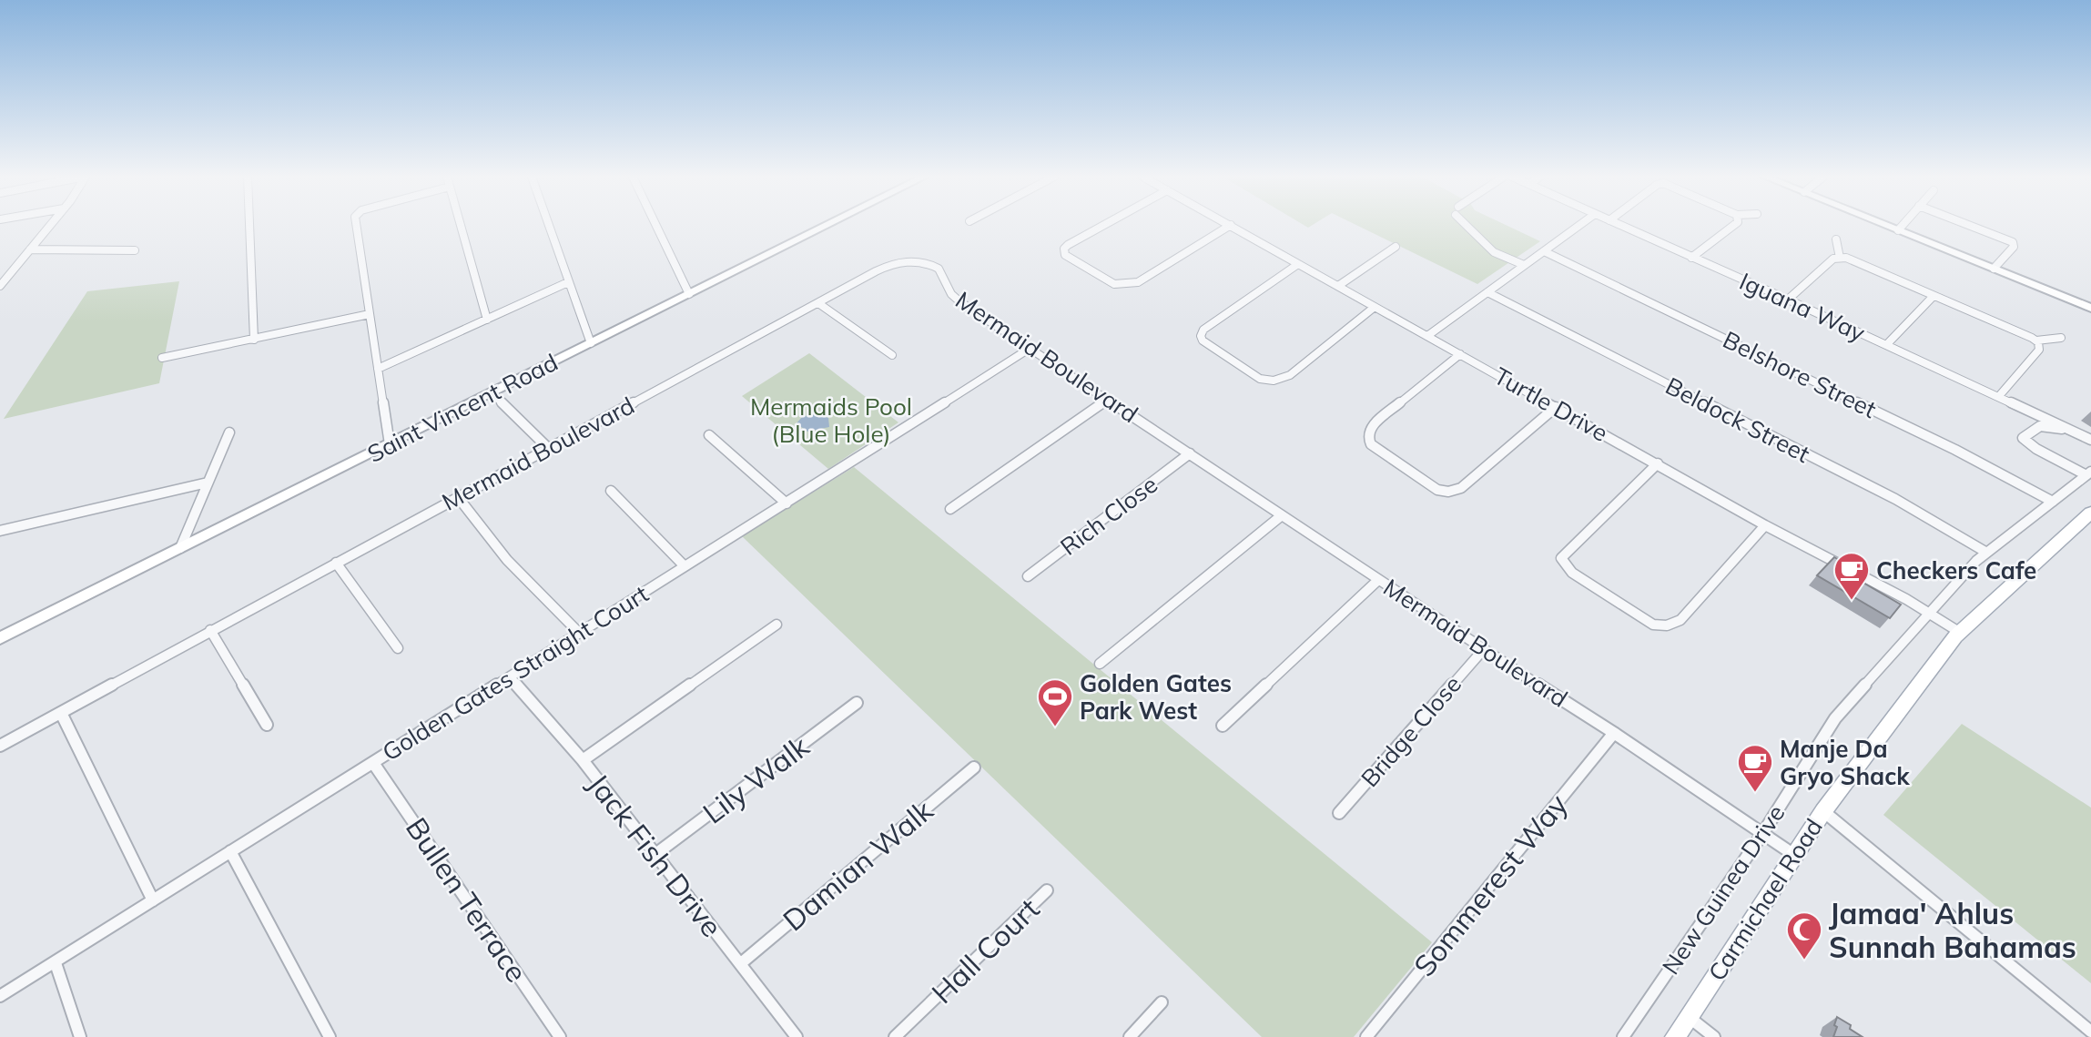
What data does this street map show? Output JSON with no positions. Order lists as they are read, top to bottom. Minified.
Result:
{"streets":{"main road":["Carmichael Road"],"street":["Iguana Way","Mermaid Boulevard","Belshore Street","Turtle Drive","Saint Vincent Road","Beldock Street","Rich Close","Golden Gates Straight Court","Bridge Close","Lily Walk","Jack Fish Drive","Damian Walk","Sommerest Way","New Guinea Drive","Bullen Terrace","Hall Court"]},"crossings":[["Mermaid Boulevard","Rich Close"],["Mermaid Boulevard","Golden Gates Straight Court"],["Mermaid Boulevard","Bridge Close"],["Mermaid Boulevard","Sommerest Way"],["Mermaid Boulevard","New Guinea Drive"],["Mermaid Boulevard","Carmichael Road"],["Belshore Street","New Guinea Drive"],["Turtle Drive","New Guinea Drive"],["Turtle Drive","Carmichael Road"],["Beldock Street","New Guinea Drive"],["Golden Gates Straight Court","Jack Fish Drive"],["Golden Gates Straight Court","Bullen Terrace"],["Lily Walk","Jack Fish Drive"],["Jack Fish Drive","Damian Walk"]],"parks":["Mermaids Pool (Blue Hole)"],"places":{"cafe":["Checkers Cafe","Manje Da Gryo Shack"],"sports":["Golden Gates Park West"],"mosque":["Jamaa' Ahlus Sunnah Bahamas"]}}
